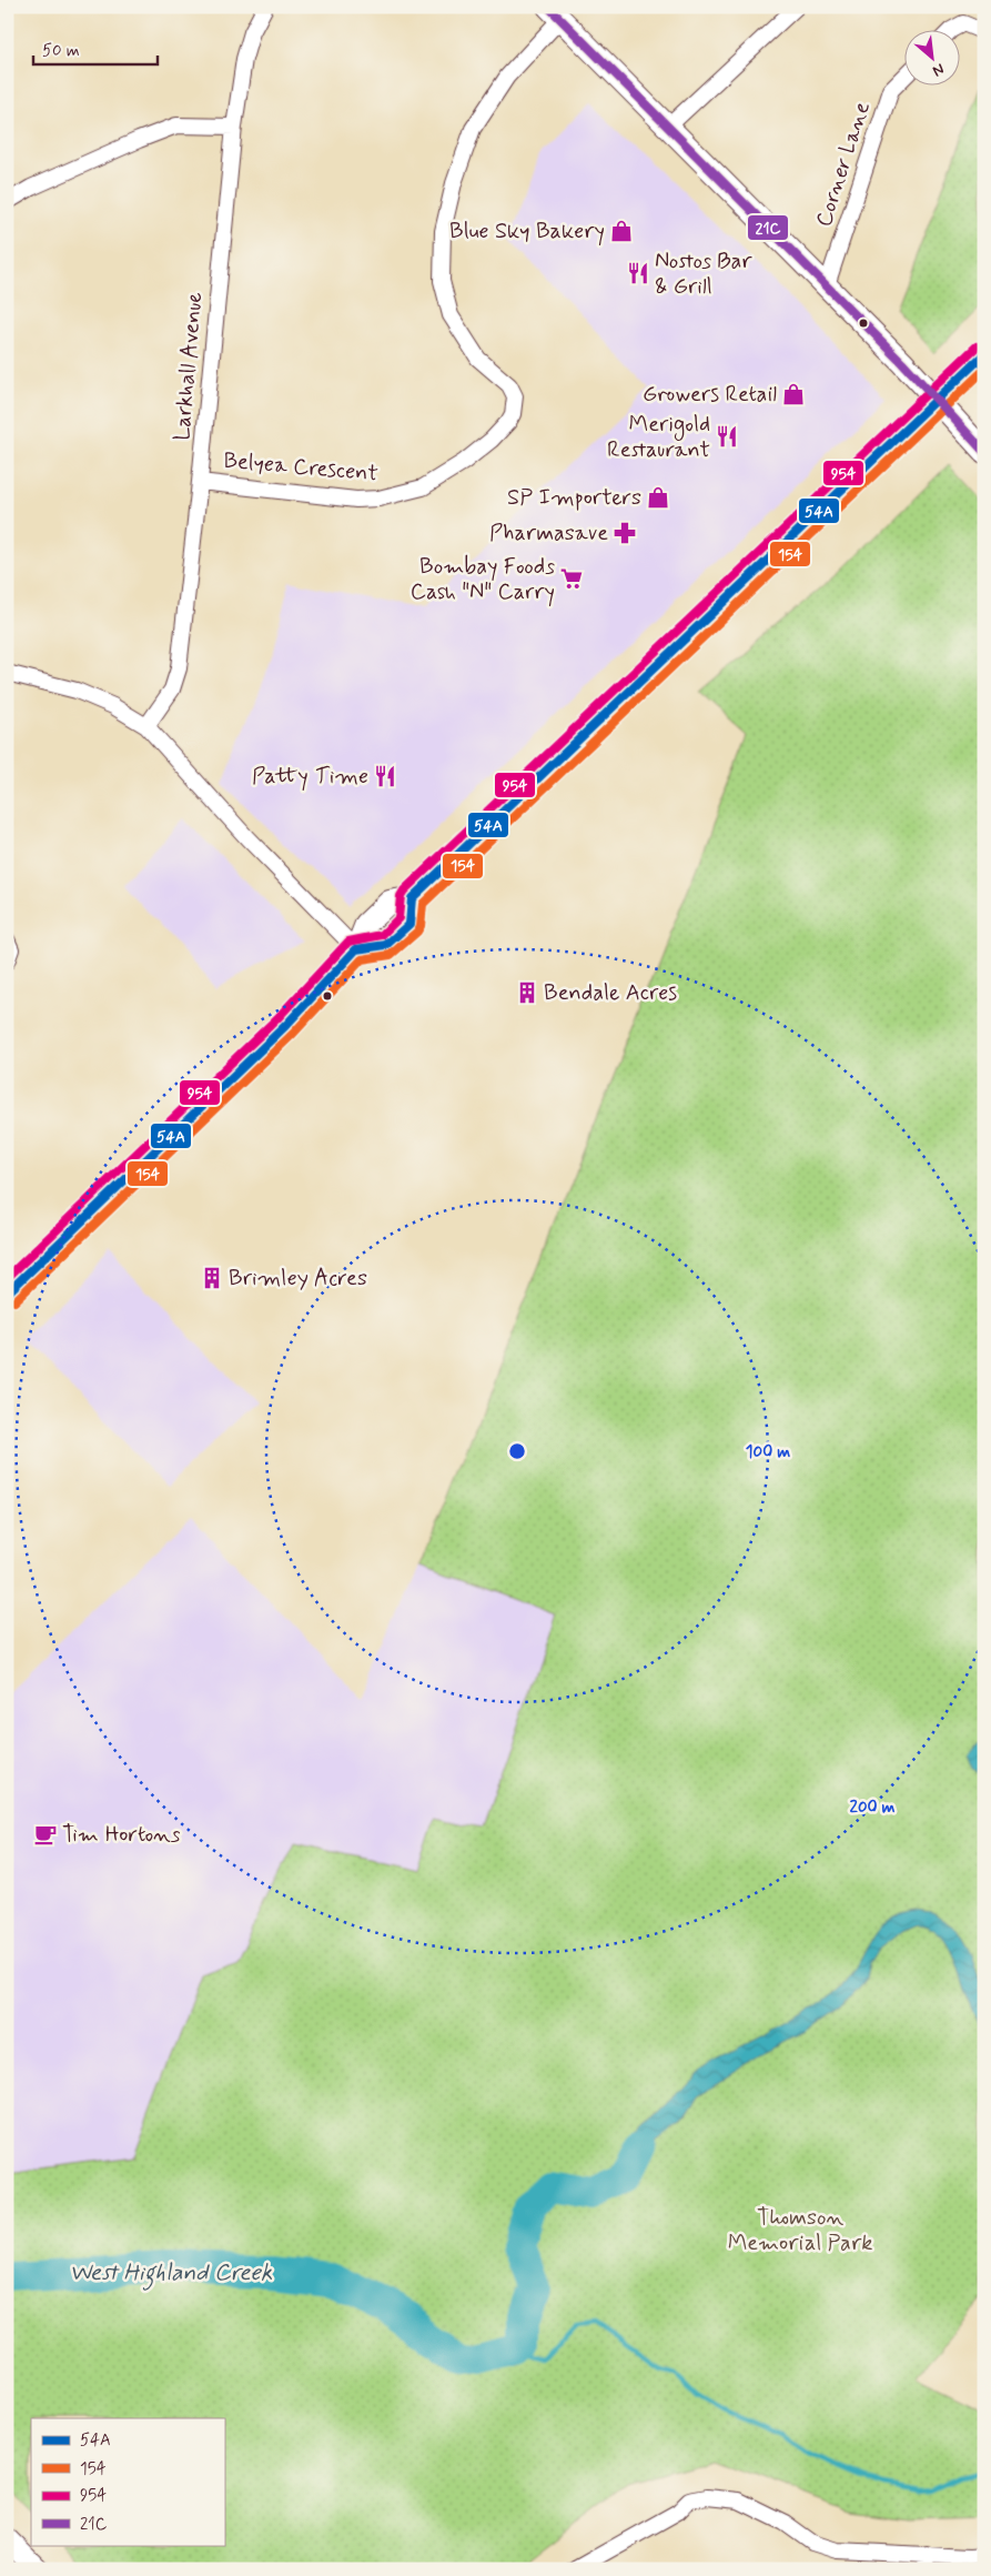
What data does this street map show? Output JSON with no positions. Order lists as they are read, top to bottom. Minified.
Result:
{"streets":{"street":["Corner Lane","Larkhall Avenue","Belyea Crescent"]},"crossings":[["Larkhall Avenue","Belyea Crescent"]],"water":["West Highland Creek"],"parks":["Thomson Memorial Park"],"places":{"shop":["Blue Sky Bakery","Growers Retail","SP Importers"],"restaurant":["Nostos Bar & Grill","Merigold Restaurant","Patty Time"],"pharmacy":["Pharmasave"],"supermarket":["Bombay Foods Cash \"N\" Carry"],"building":["Bendale Acres","Brimley Acres"],"cafe":["Tim Hortons"]},"lines":["transit line 21C","transit line 954","transit line 54A","transit line 154"],"legend":["54A","154","954","21C"],"scale_bar":"50 m","north":"bottom right","rings":["100 m","200 m"]}
